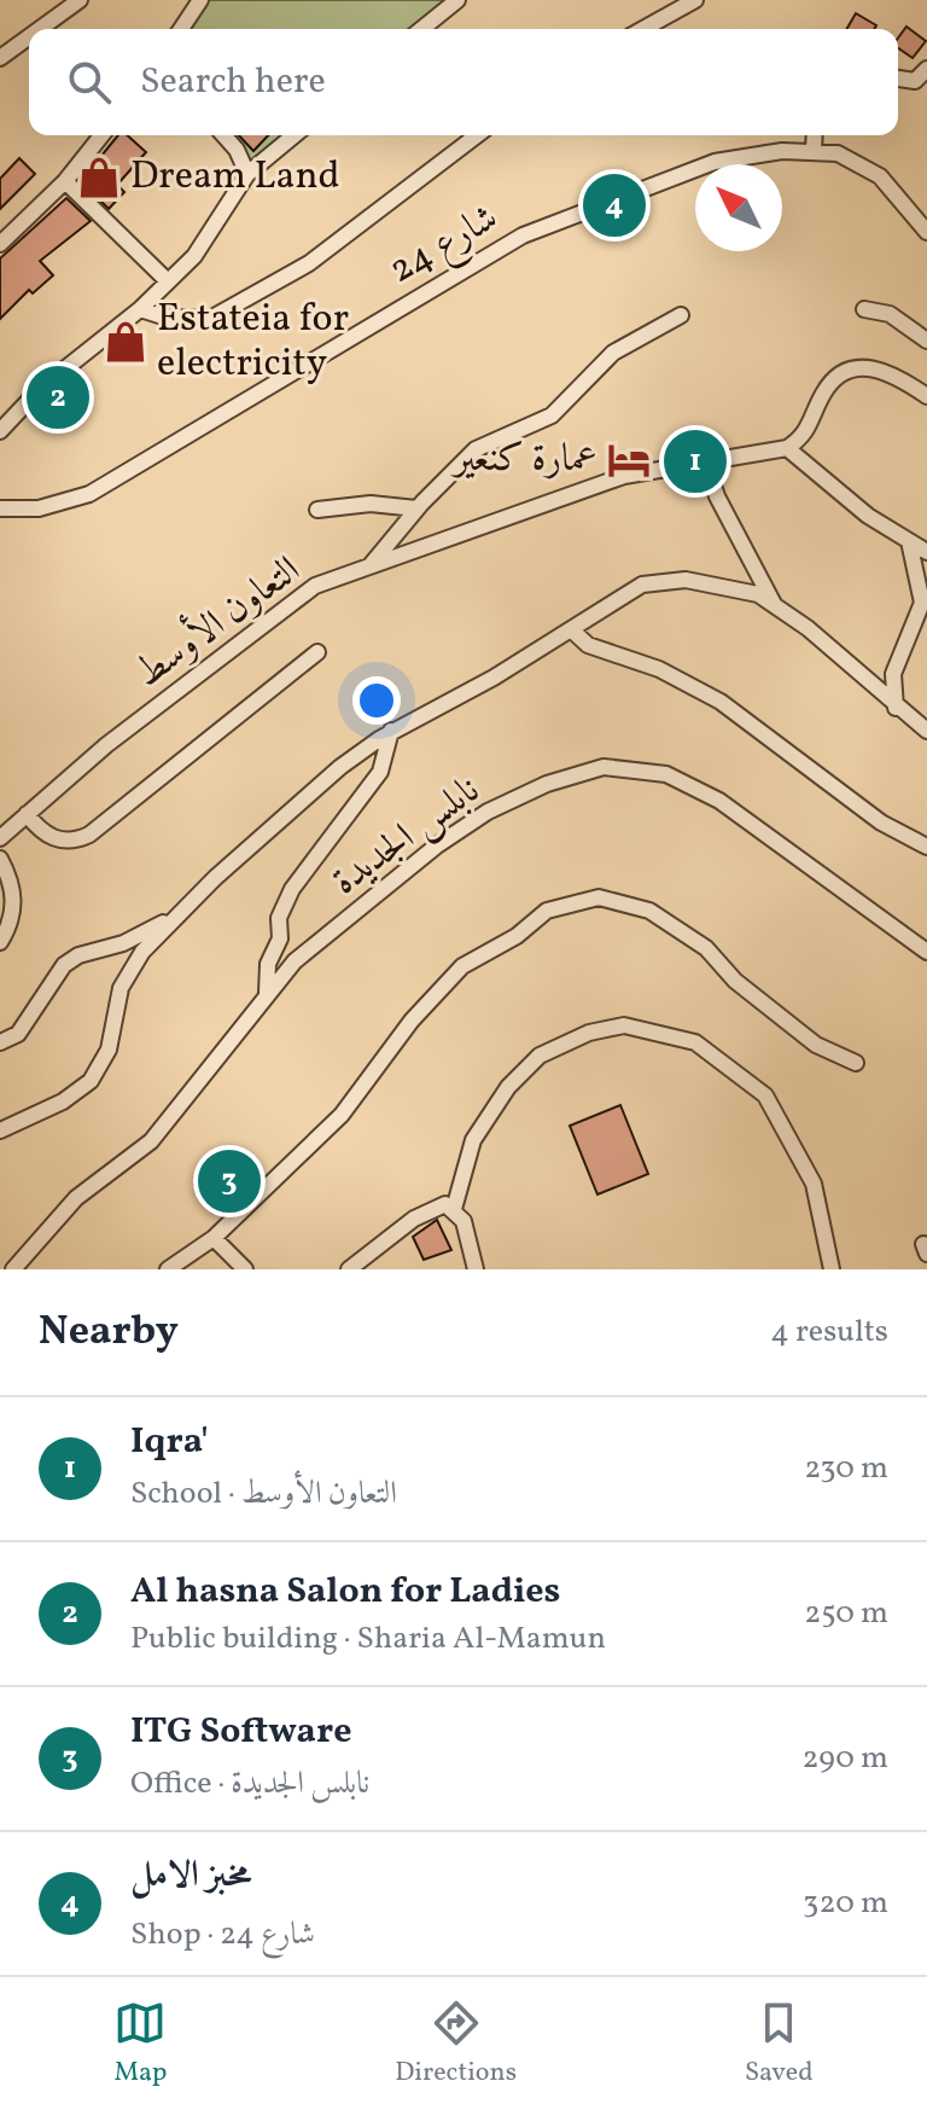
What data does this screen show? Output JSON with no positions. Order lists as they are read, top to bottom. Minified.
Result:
{"streets":{"street":["شارع 24","التعاون الأوسط","نابلس الجديدة"]},"places":{"shop":["Dream Land","Estateia for electricity"],"hotel":["عمارة كنعير"]},"north":"top left","page":{"search":"Search here","pins":["4","2","1","3"],"heading":["Nearby","4 results"],"list":[{"mark":"1","name":"Iqra'","note":"School · التعاون الأوسط","value":"230 m"},{"mark":"2","name":"Al hasna Salon for Ladies","note":"Public building · Sharia Al-Mamun","value":"250 m"},{"mark":"3","name":"ITG Software","note":"Office · نابلس الجديدة","value":"290 m"},{"mark":"4","name":"مخبز الامل","note":"Shop · شارع 24","value":"320 m"}],"nav":["Map","Directions","Saved"]}}
